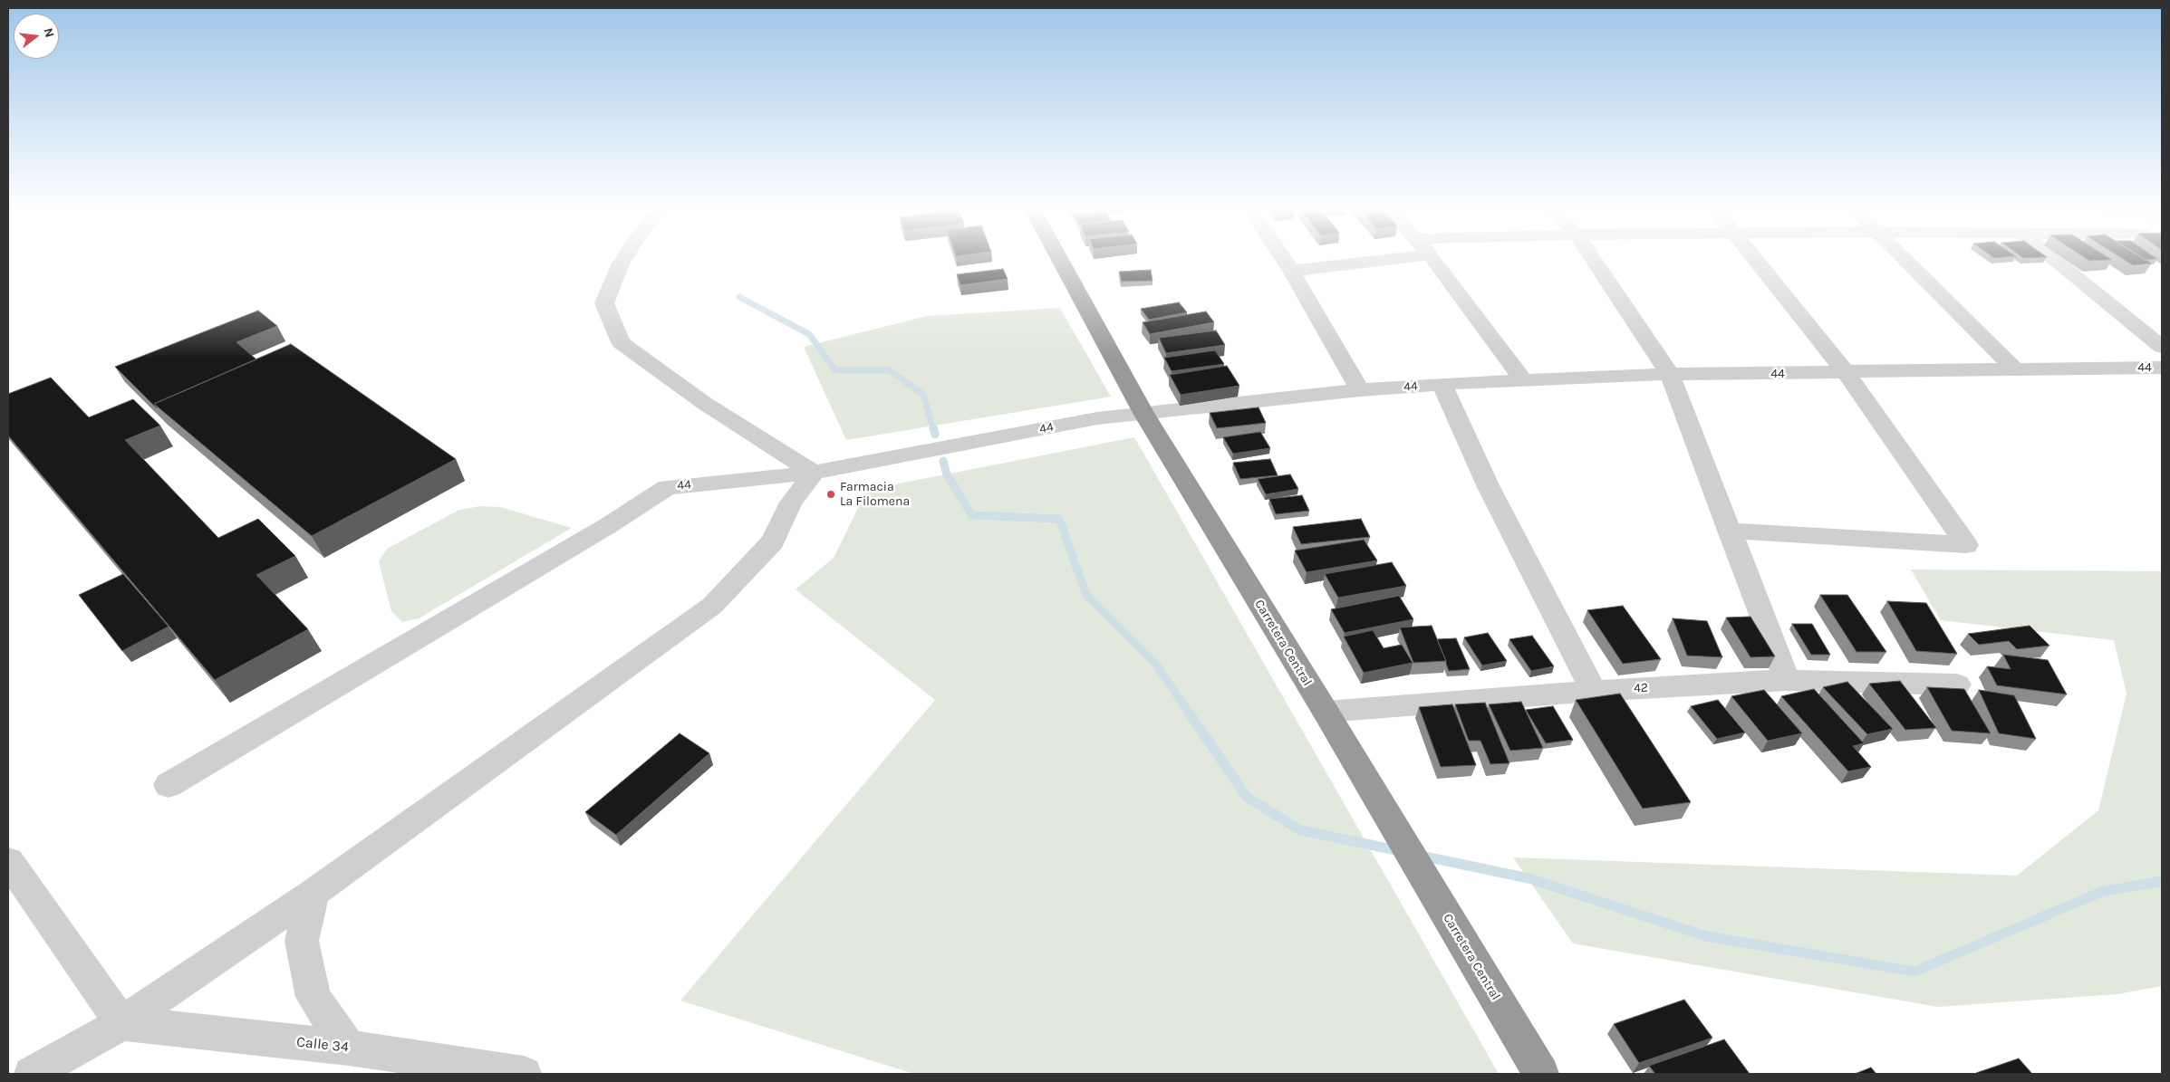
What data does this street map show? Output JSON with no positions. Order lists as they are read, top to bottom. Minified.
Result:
{"streets":{"highway":["Carretera Central"],"street":["44","42","Calle 34"]},"crossings":[["44","Carretera Central"],["Carretera Central","42"]],"places":["Farmacia La Filomena"],"north":"right"}
